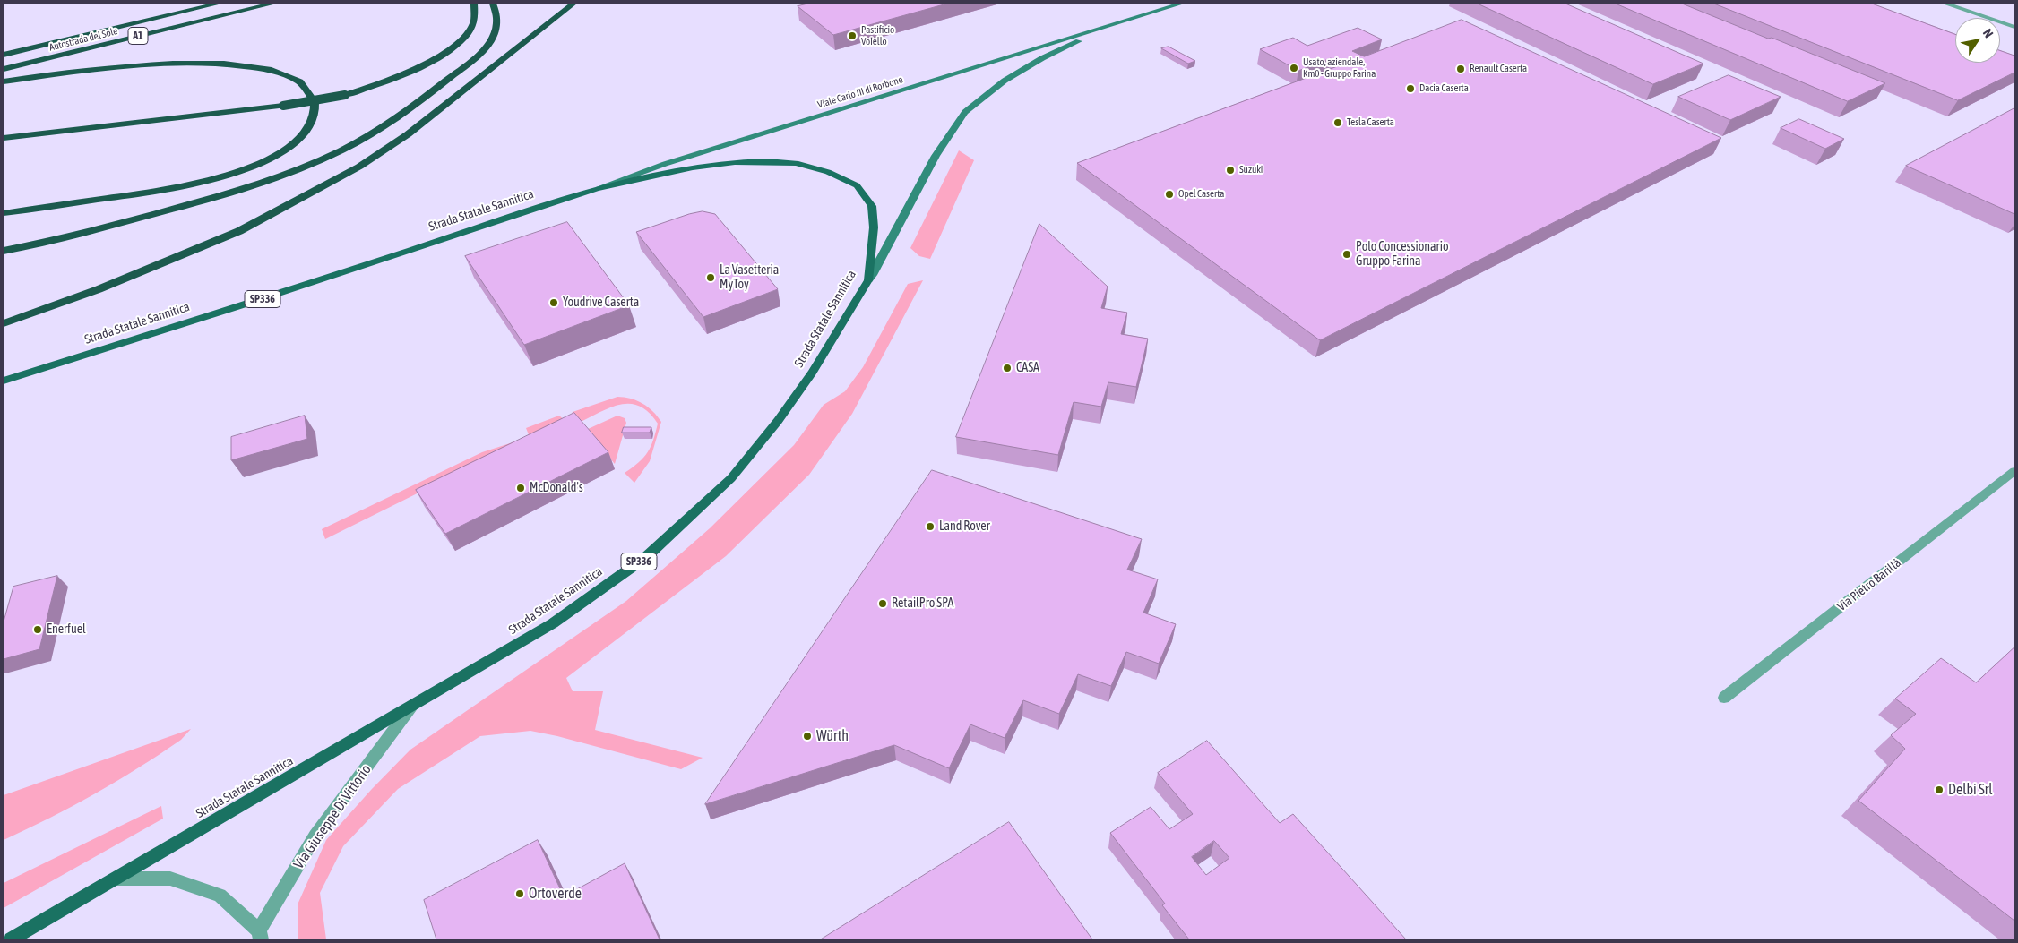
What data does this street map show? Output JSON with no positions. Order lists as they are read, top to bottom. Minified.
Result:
{"streets":{"highway":["A1","Autostrada del Sole"],"main road":["Viale Carlo III di Borbone","Strada Statale Sannitica","SP336"],"street":["Via Pietro Barillà","Via Giuseppe Di Vittorio"]},"crossings":[["Viale Carlo III di Borbone","Strada Statale Sannitica"],["Strada Statale Sannitica","Via Giuseppe Di Vittorio"]],"places":["Pastificio Voiello","Usato, aziendale, Km0 - Gruppo Farina","Renault Caserta","Dacia Caserta","Tesla Caserta","Suzuki","Opel Caserta","Polo Concessionario Gruppo Farina","La Vasetteria MyToy","Youdrive Caserta","CASA","McDonald's","Land Rover","RetailPro SPA","Enerfuel","Würth","Delbi Srl","Ortoverde"],"north":"top right"}
